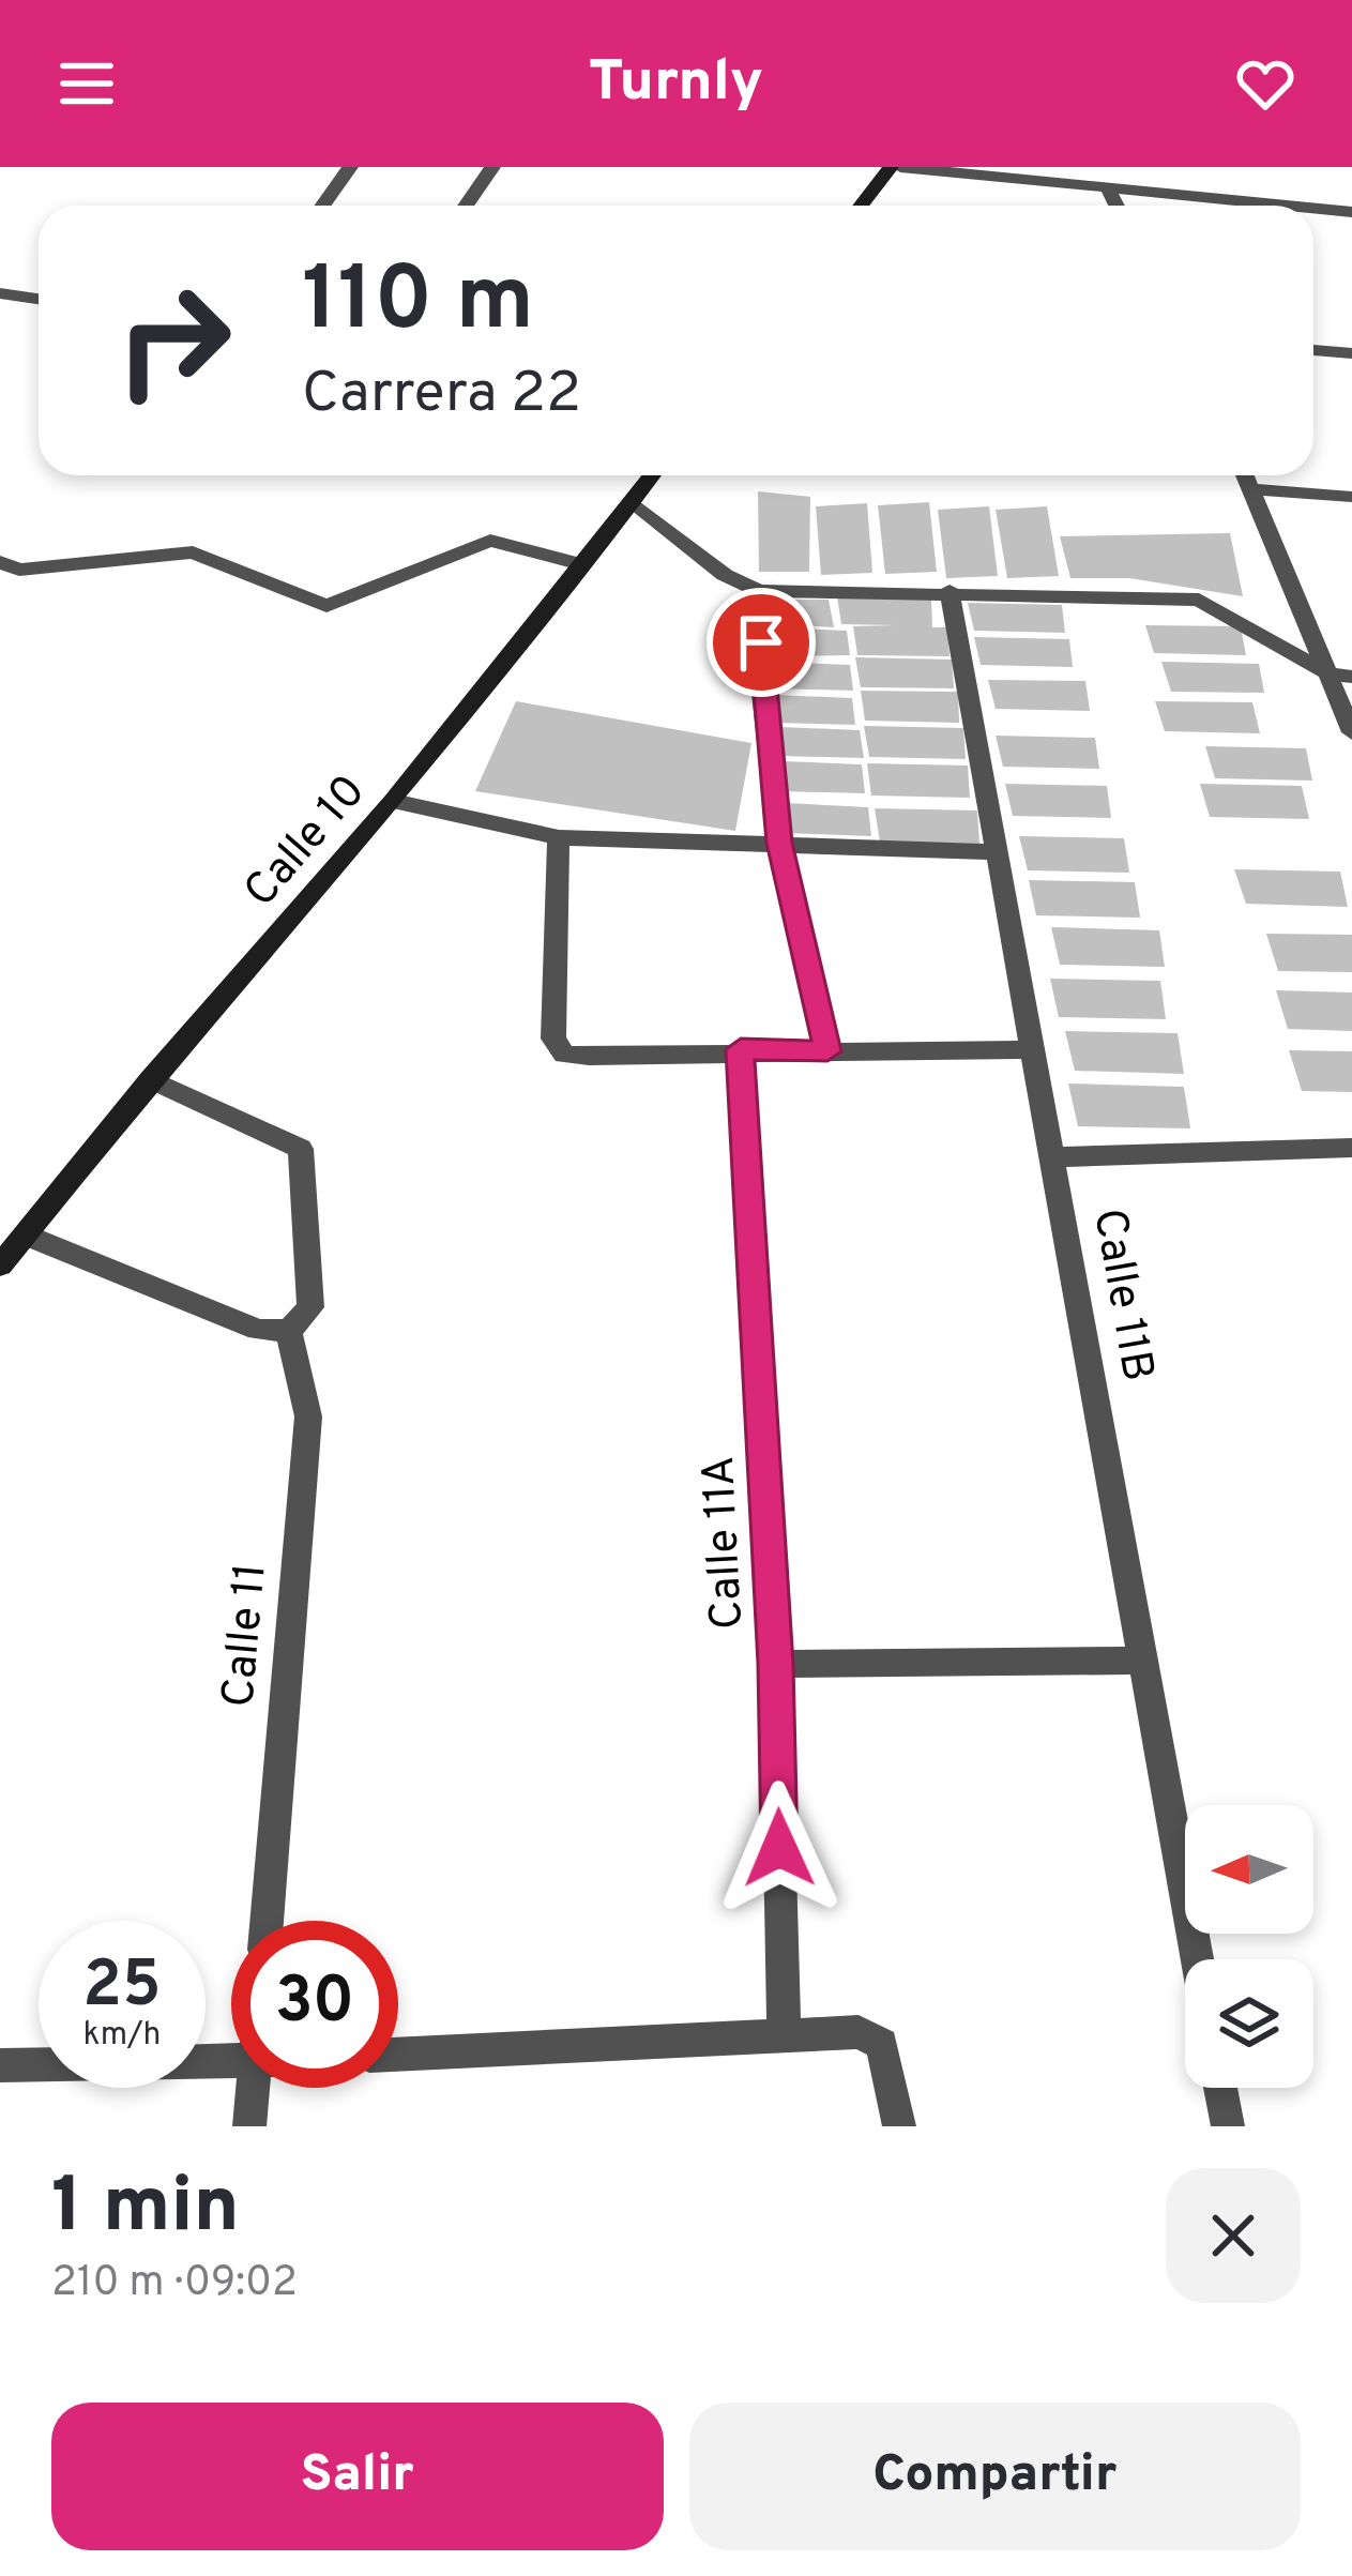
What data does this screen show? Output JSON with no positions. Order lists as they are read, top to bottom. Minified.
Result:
{"streets":{"main road":["Calle 10"],"street":["Calle 11B","Calle 11A","Calle 11"]},"north":"left","page":{"header":"Turnly","turn":["110 m","Carrera 22"],"speed":"25 km/h","limit":"30","heading":["1 min","210 m · 09:02"],"buttons":["Salir","Compartir"]}}
